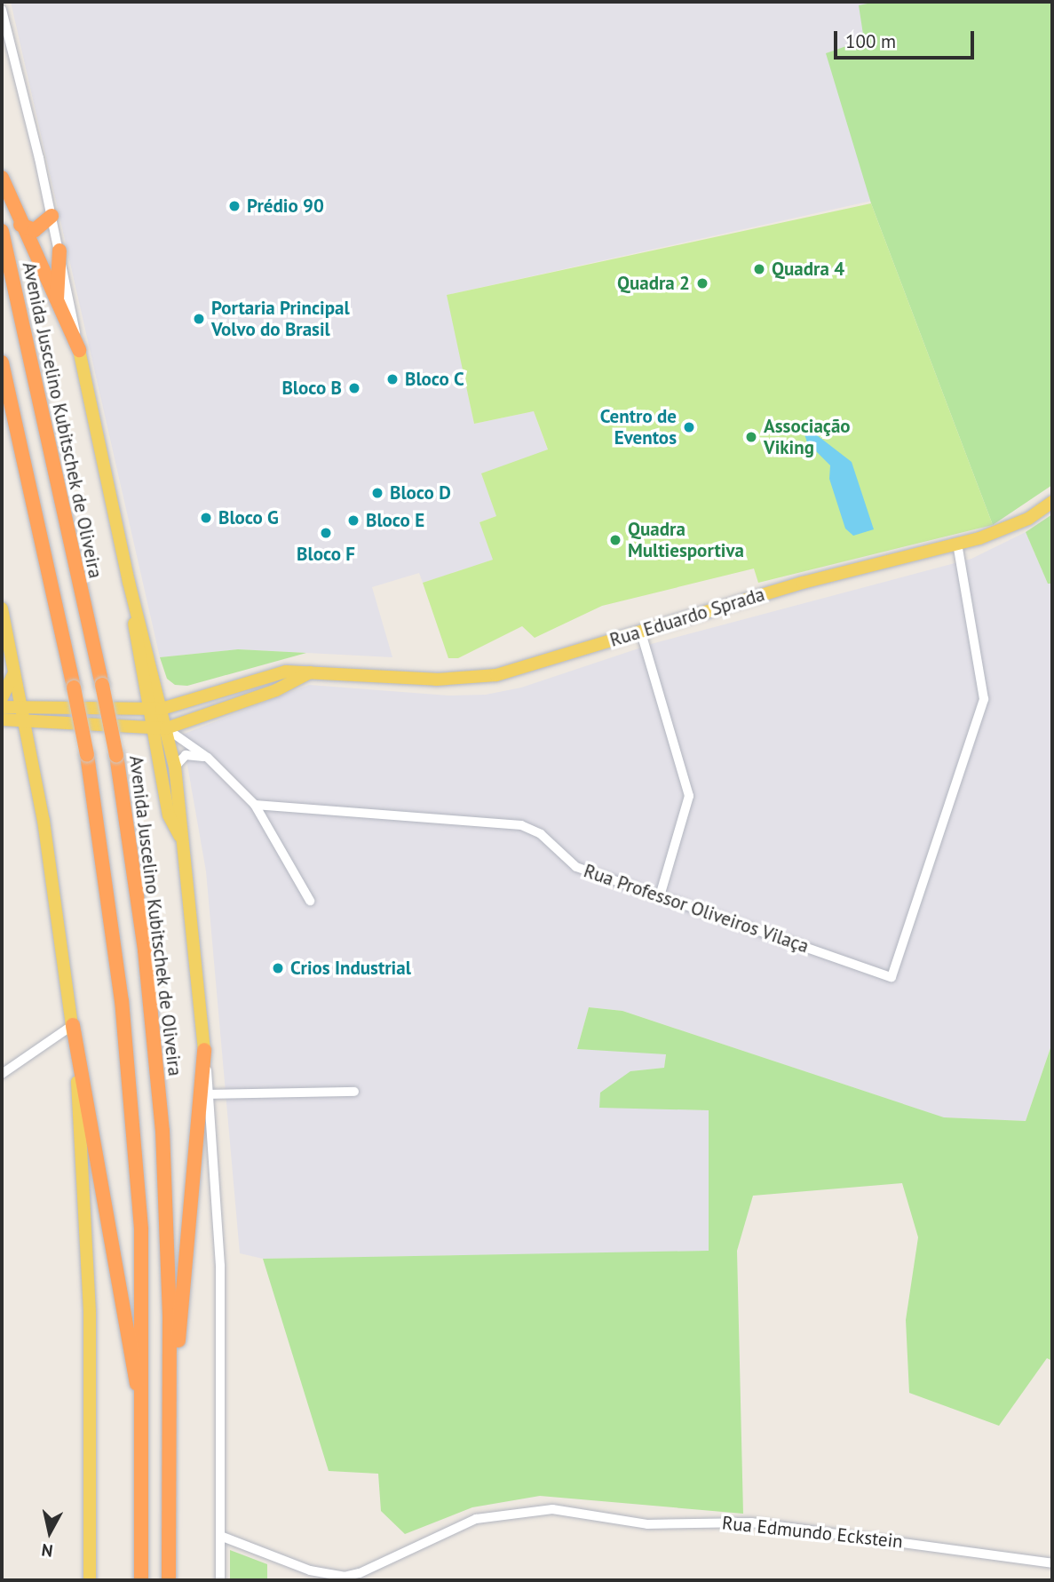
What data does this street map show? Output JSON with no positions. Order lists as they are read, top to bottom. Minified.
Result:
{"streets":{"highway":["Avenida Juscelino Kubitschek de Oliveira"],"main road":["Rua Eduardo Sprada"],"street":["Rua Professor Oliveiros Vilaça","Rua Edmundo Eckstein"]},"crossings":[["Rua Eduardo Sprada","Rua Professor Oliveiros Vilaça"]],"places":["Prédio 90","Quadra 4","Quadra 2","Portaria Principal Volvo do Brasil","Bloco C","Bloco B","Centro de Eventos","Associação Viking","Bloco D","Bloco G","Bloco E","Bloco F","Quadra Multiesportiva","Crios Industrial"],"scale_bar":"100 m","north":"bottom"}
